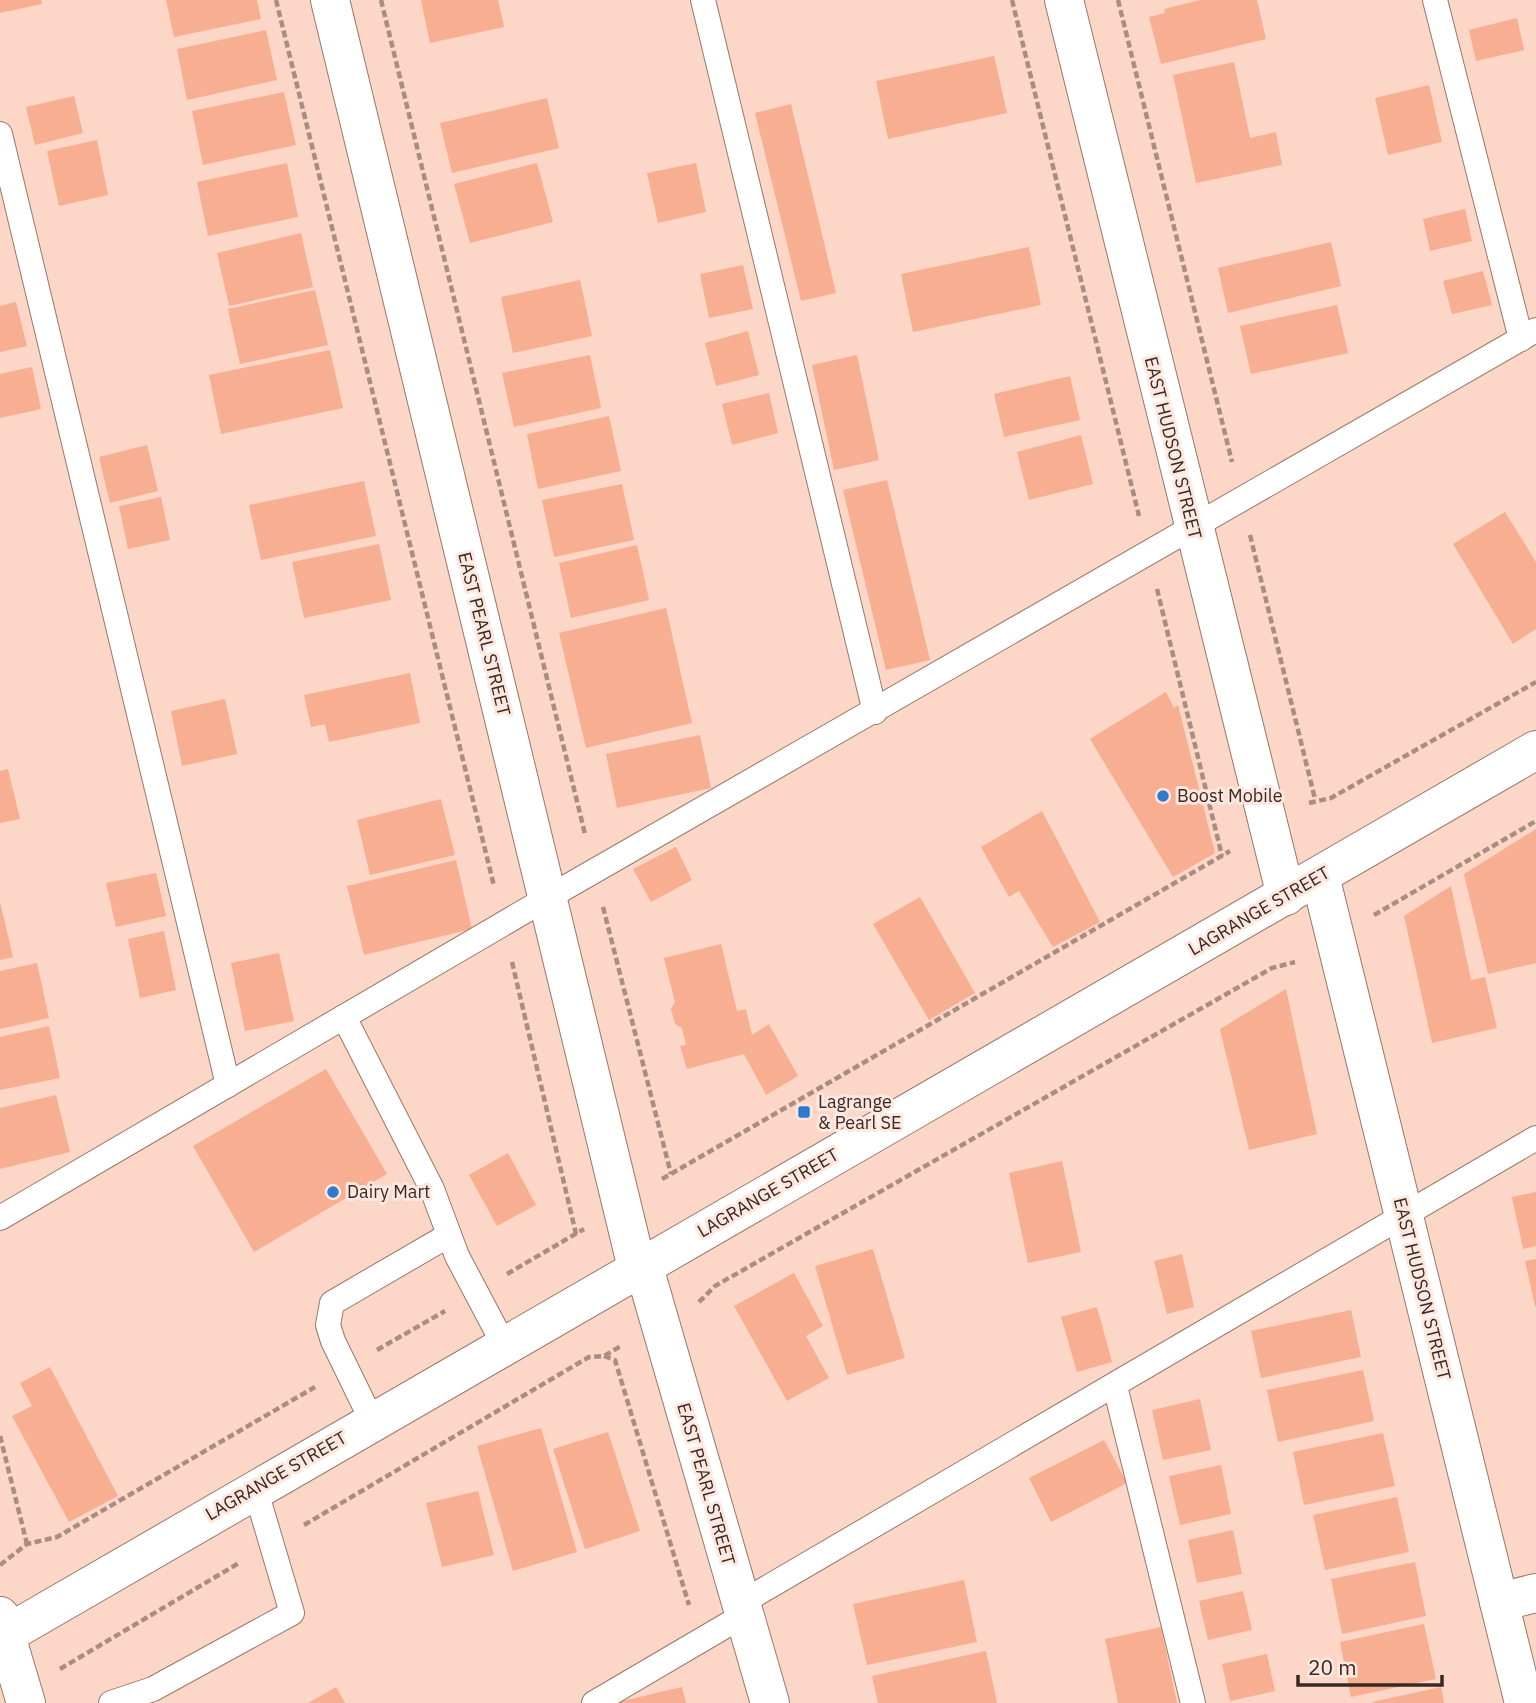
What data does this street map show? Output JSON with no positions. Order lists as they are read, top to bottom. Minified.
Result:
{"streets":{"street":["EAST HUDSON STREET","EAST PEARL STREET","LAGRANGE STREET"]},"crossings":[["EAST HUDSON STREET","LAGRANGE STREET"],["EAST PEARL STREET","LAGRANGE STREET"]],"places":{"other":["Boost Mobile","Dairy Mart"],"transit":["Lagrange & Pearl SE"]},"scale_bar":"20 m"}
